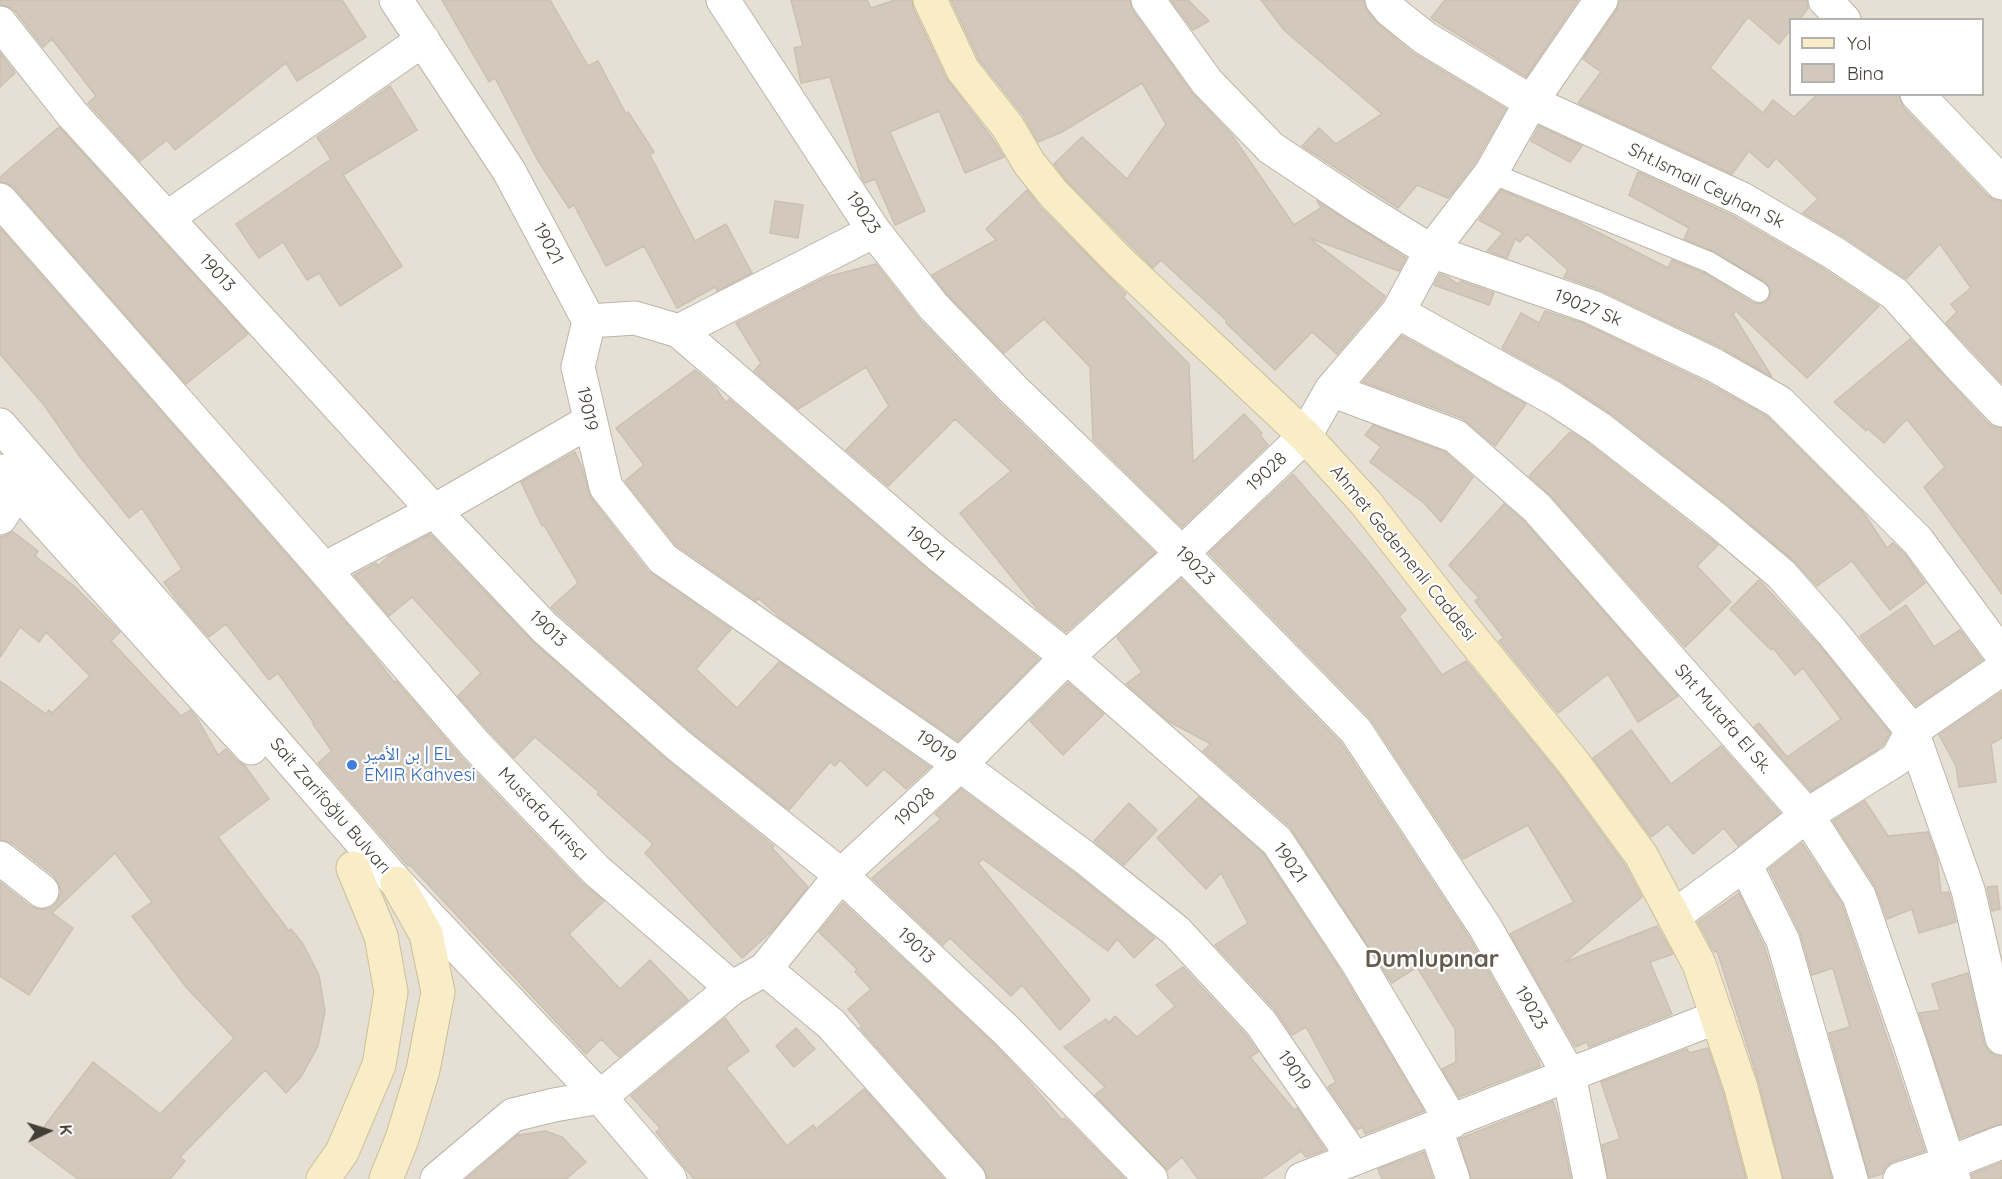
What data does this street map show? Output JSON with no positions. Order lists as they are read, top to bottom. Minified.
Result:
{"streets":{"street":["Sht.Ismail Ceyhan Sk","19023","19021","19013","19027 Sk","19019","19028","Ahmet Gedemenli Caddesi","Sht Mutafa El Sk.","Sait Zarifoğlu Bulvarı","Mustafa Kırısçı"]},"crossings":[["Sht.Ismail Ceyhan Sk","19028"],["19023","19028"],["19021","19019"],["19021","19028"],["19013","19028"],["19027 Sk","19028"],["19019","19028"],["19028","Ahmet Gedemenli Caddesi"],["19028","Sht Mutafa El Sk."],["19028","Sait Zarifoğlu Bulvarı"],["19028","Mustafa Kırısçı"]],"districts":["Dumlupınar"],"places":["بن الأمير | EL EMIR Kahvesi"],"legend":["Yol","Bina"],"north":"right"}
